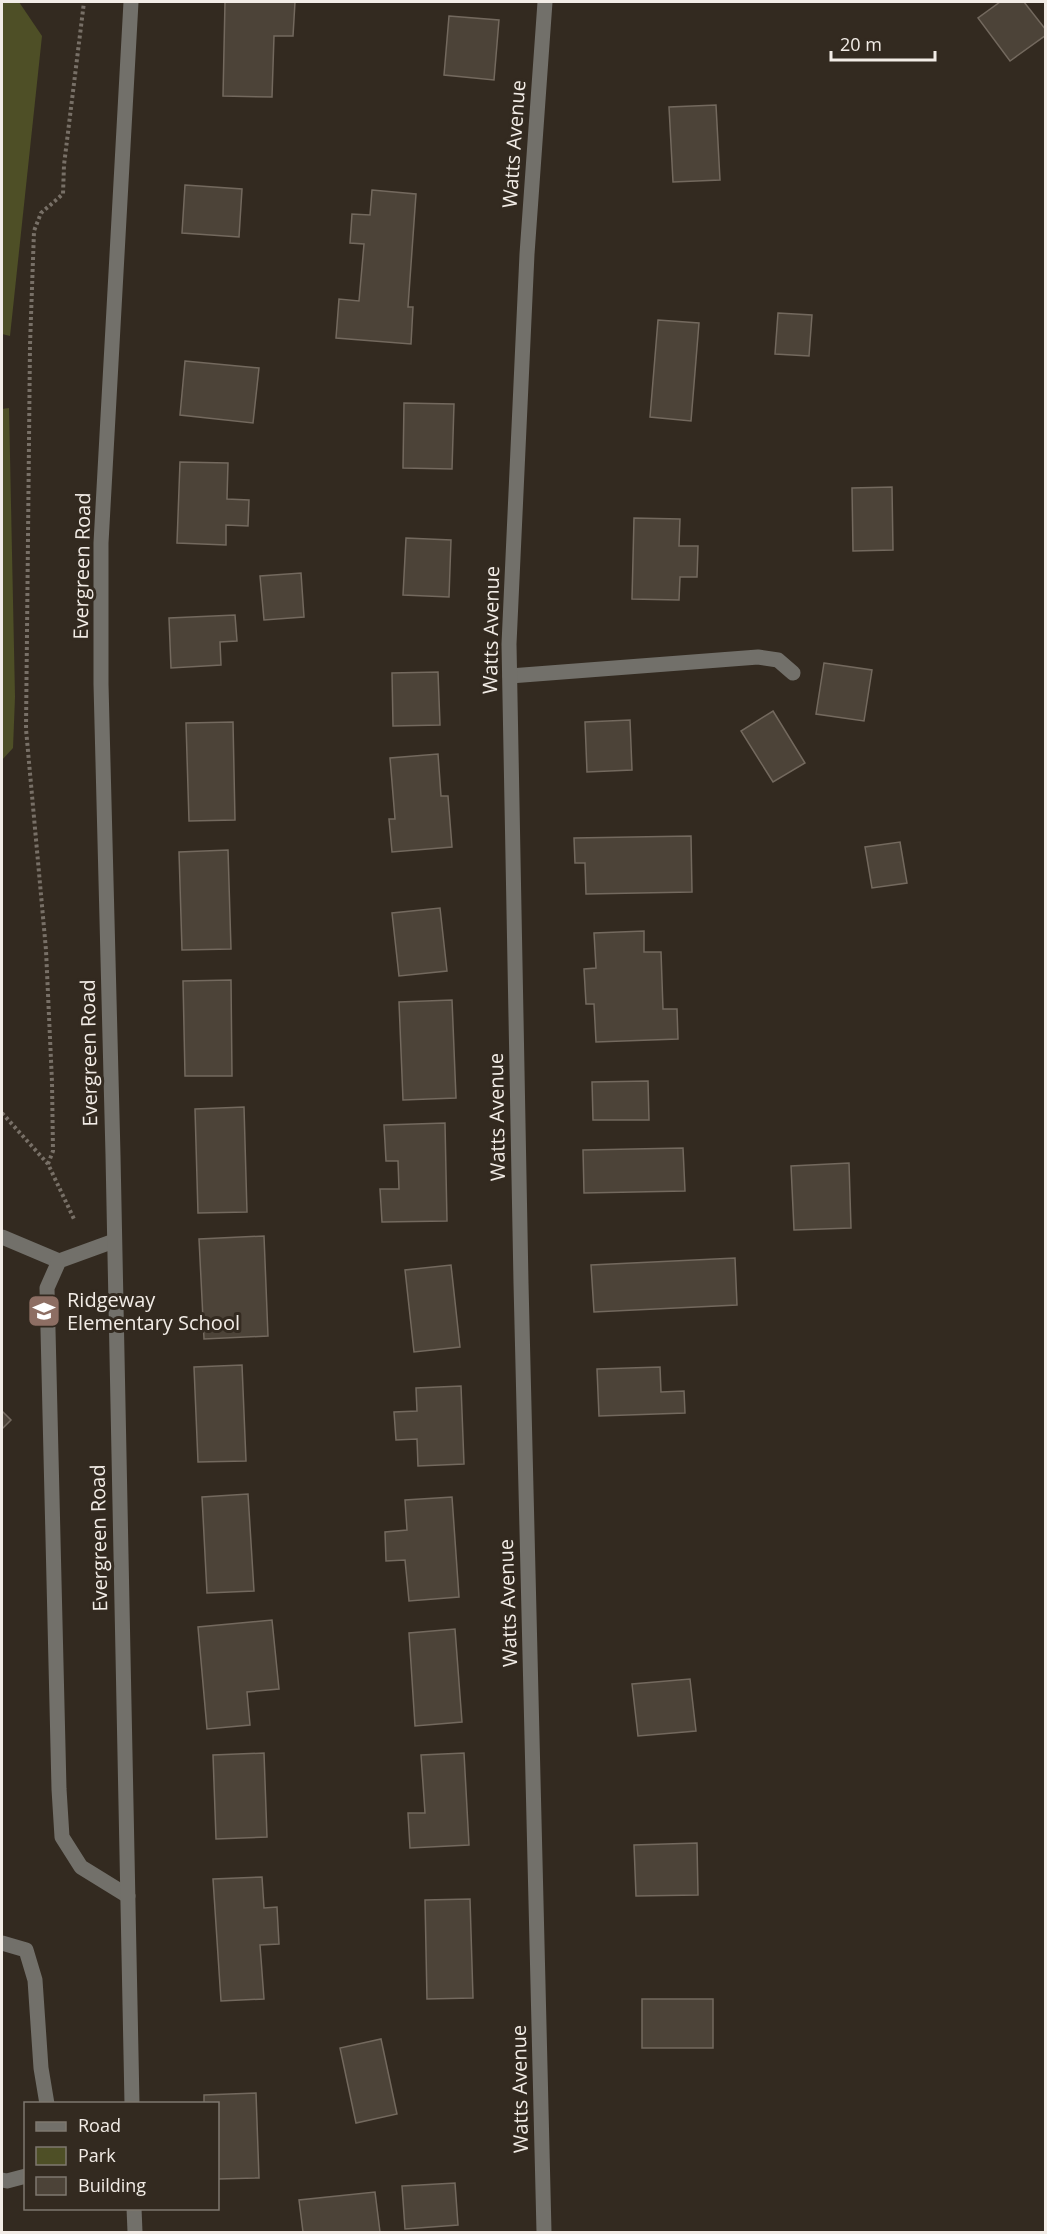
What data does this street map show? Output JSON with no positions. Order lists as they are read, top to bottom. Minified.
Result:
{"streets":{"street":["Watts Avenue","Evergreen Road"]},"places":{"school or university":["Ridgeway Elementary School"]},"legend":["Road","Park","Building"],"scale_bar":"20 m"}
